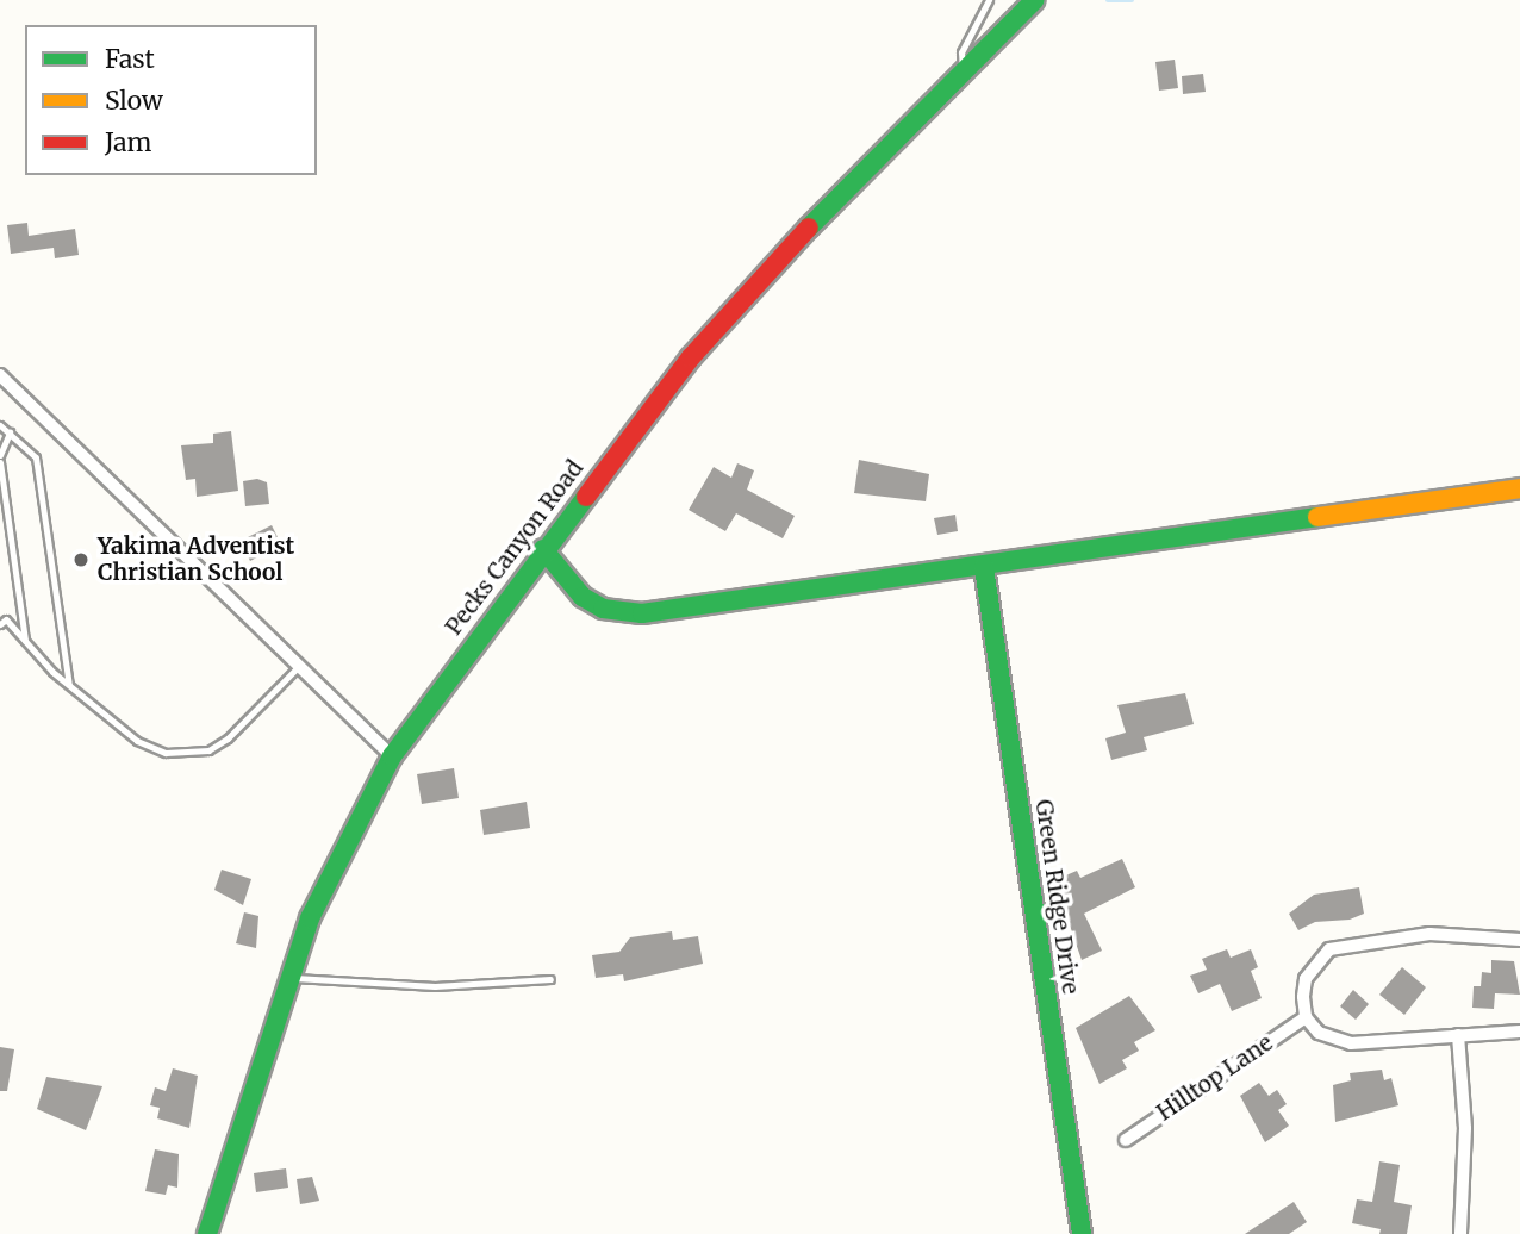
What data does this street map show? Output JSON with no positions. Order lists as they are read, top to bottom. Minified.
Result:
{"streets":{"street":["Pecks Canyon Road","Green Ridge Drive","Hilltop Lane"]},"places":["Yakima Adventist Christian School"],"legend":["Fast","Slow","Jam"]}
